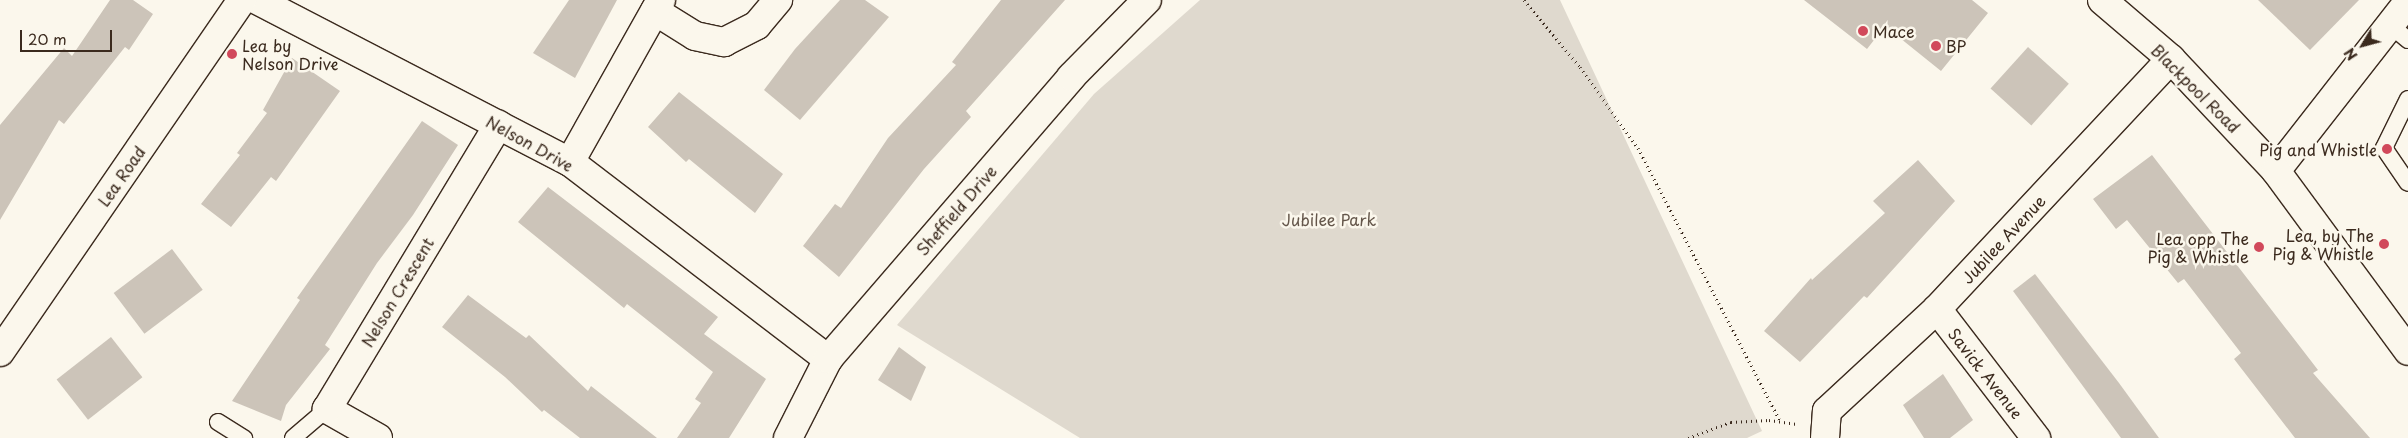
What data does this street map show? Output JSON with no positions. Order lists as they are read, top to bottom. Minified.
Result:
{"streets":{"main road":["Blackpool Road","Nelson Drive","Lea Road","Sheffield Drive","Jubilee Avenue","Nelson Crescent","Savick Avenue"]},"crossings":[["Blackpool Road","Jubilee Avenue"],["Nelson Drive","Sheffield Drive"],["Nelson Drive","Nelson Crescent"],["Jubilee Avenue","Savick Avenue"]],"parks":["Jubilee Park"],"places":["Mace","BP","Lea by Nelson Drive","Pig and Whistle","Lea, by The Pig & Whistle","Lea opp The Pig & Whistle"],"scale_bar":"20 m","north":"bottom left"}
